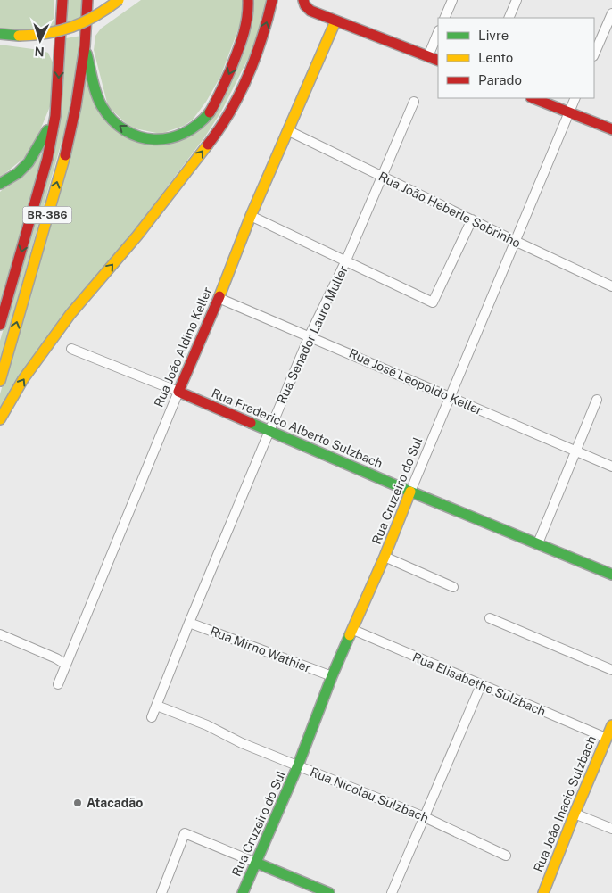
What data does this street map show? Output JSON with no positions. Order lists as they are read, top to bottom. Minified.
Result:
{"streets":{"main road":["BR-386","Rua João Aldino Keller","Rua Frederico Alberto Sulzbach","Rua Cruzeiro do Sul","Rua João Inacio Sulzbach"],"street":["Rua João Heberle Sobrinho","Rua Senador Lauro Muller","Rua José Leopoldo Keller","Rua Mirno Wathier","Rua Elisabethe Sulzbach","Rua Nicolau Sulzbach"]},"crossings":[["Rua João Heberle Sobrinho","Rua Senador Lauro Muller"],["Rua João Heberle Sobrinho","Rua João Aldino Keller"],["Rua João Heberle Sobrinho","Rua Cruzeiro do Sul"],["Rua Senador Lauro Muller","Rua José Leopoldo Keller"],["Rua Senador Lauro Muller","Rua Frederico Alberto Sulzbach"],["Rua Senador Lauro Muller","Rua Mirno Wathier"],["Rua Senador Lauro Muller","Rua Nicolau Sulzbach"],["Rua João Aldino Keller","Rua José Leopoldo Keller"],["Rua João Aldino Keller","Rua Frederico Alberto Sulzbach"],["Rua José Leopoldo Keller","Rua Cruzeiro do Sul"],["Rua Frederico Alberto Sulzbach","Rua Cruzeiro do Sul"],["Rua Cruzeiro do Sul","Rua Mirno Wathier"],["Rua Cruzeiro do Sul","Rua Elisabethe Sulzbach"],["Rua Cruzeiro do Sul","Rua Nicolau Sulzbach"],["Rua Elisabethe Sulzbach","Rua João Inacio Sulzbach"]],"places":["Atacadão"],"legend":["Livre","Lento","Parado"],"north":"bottom"}
